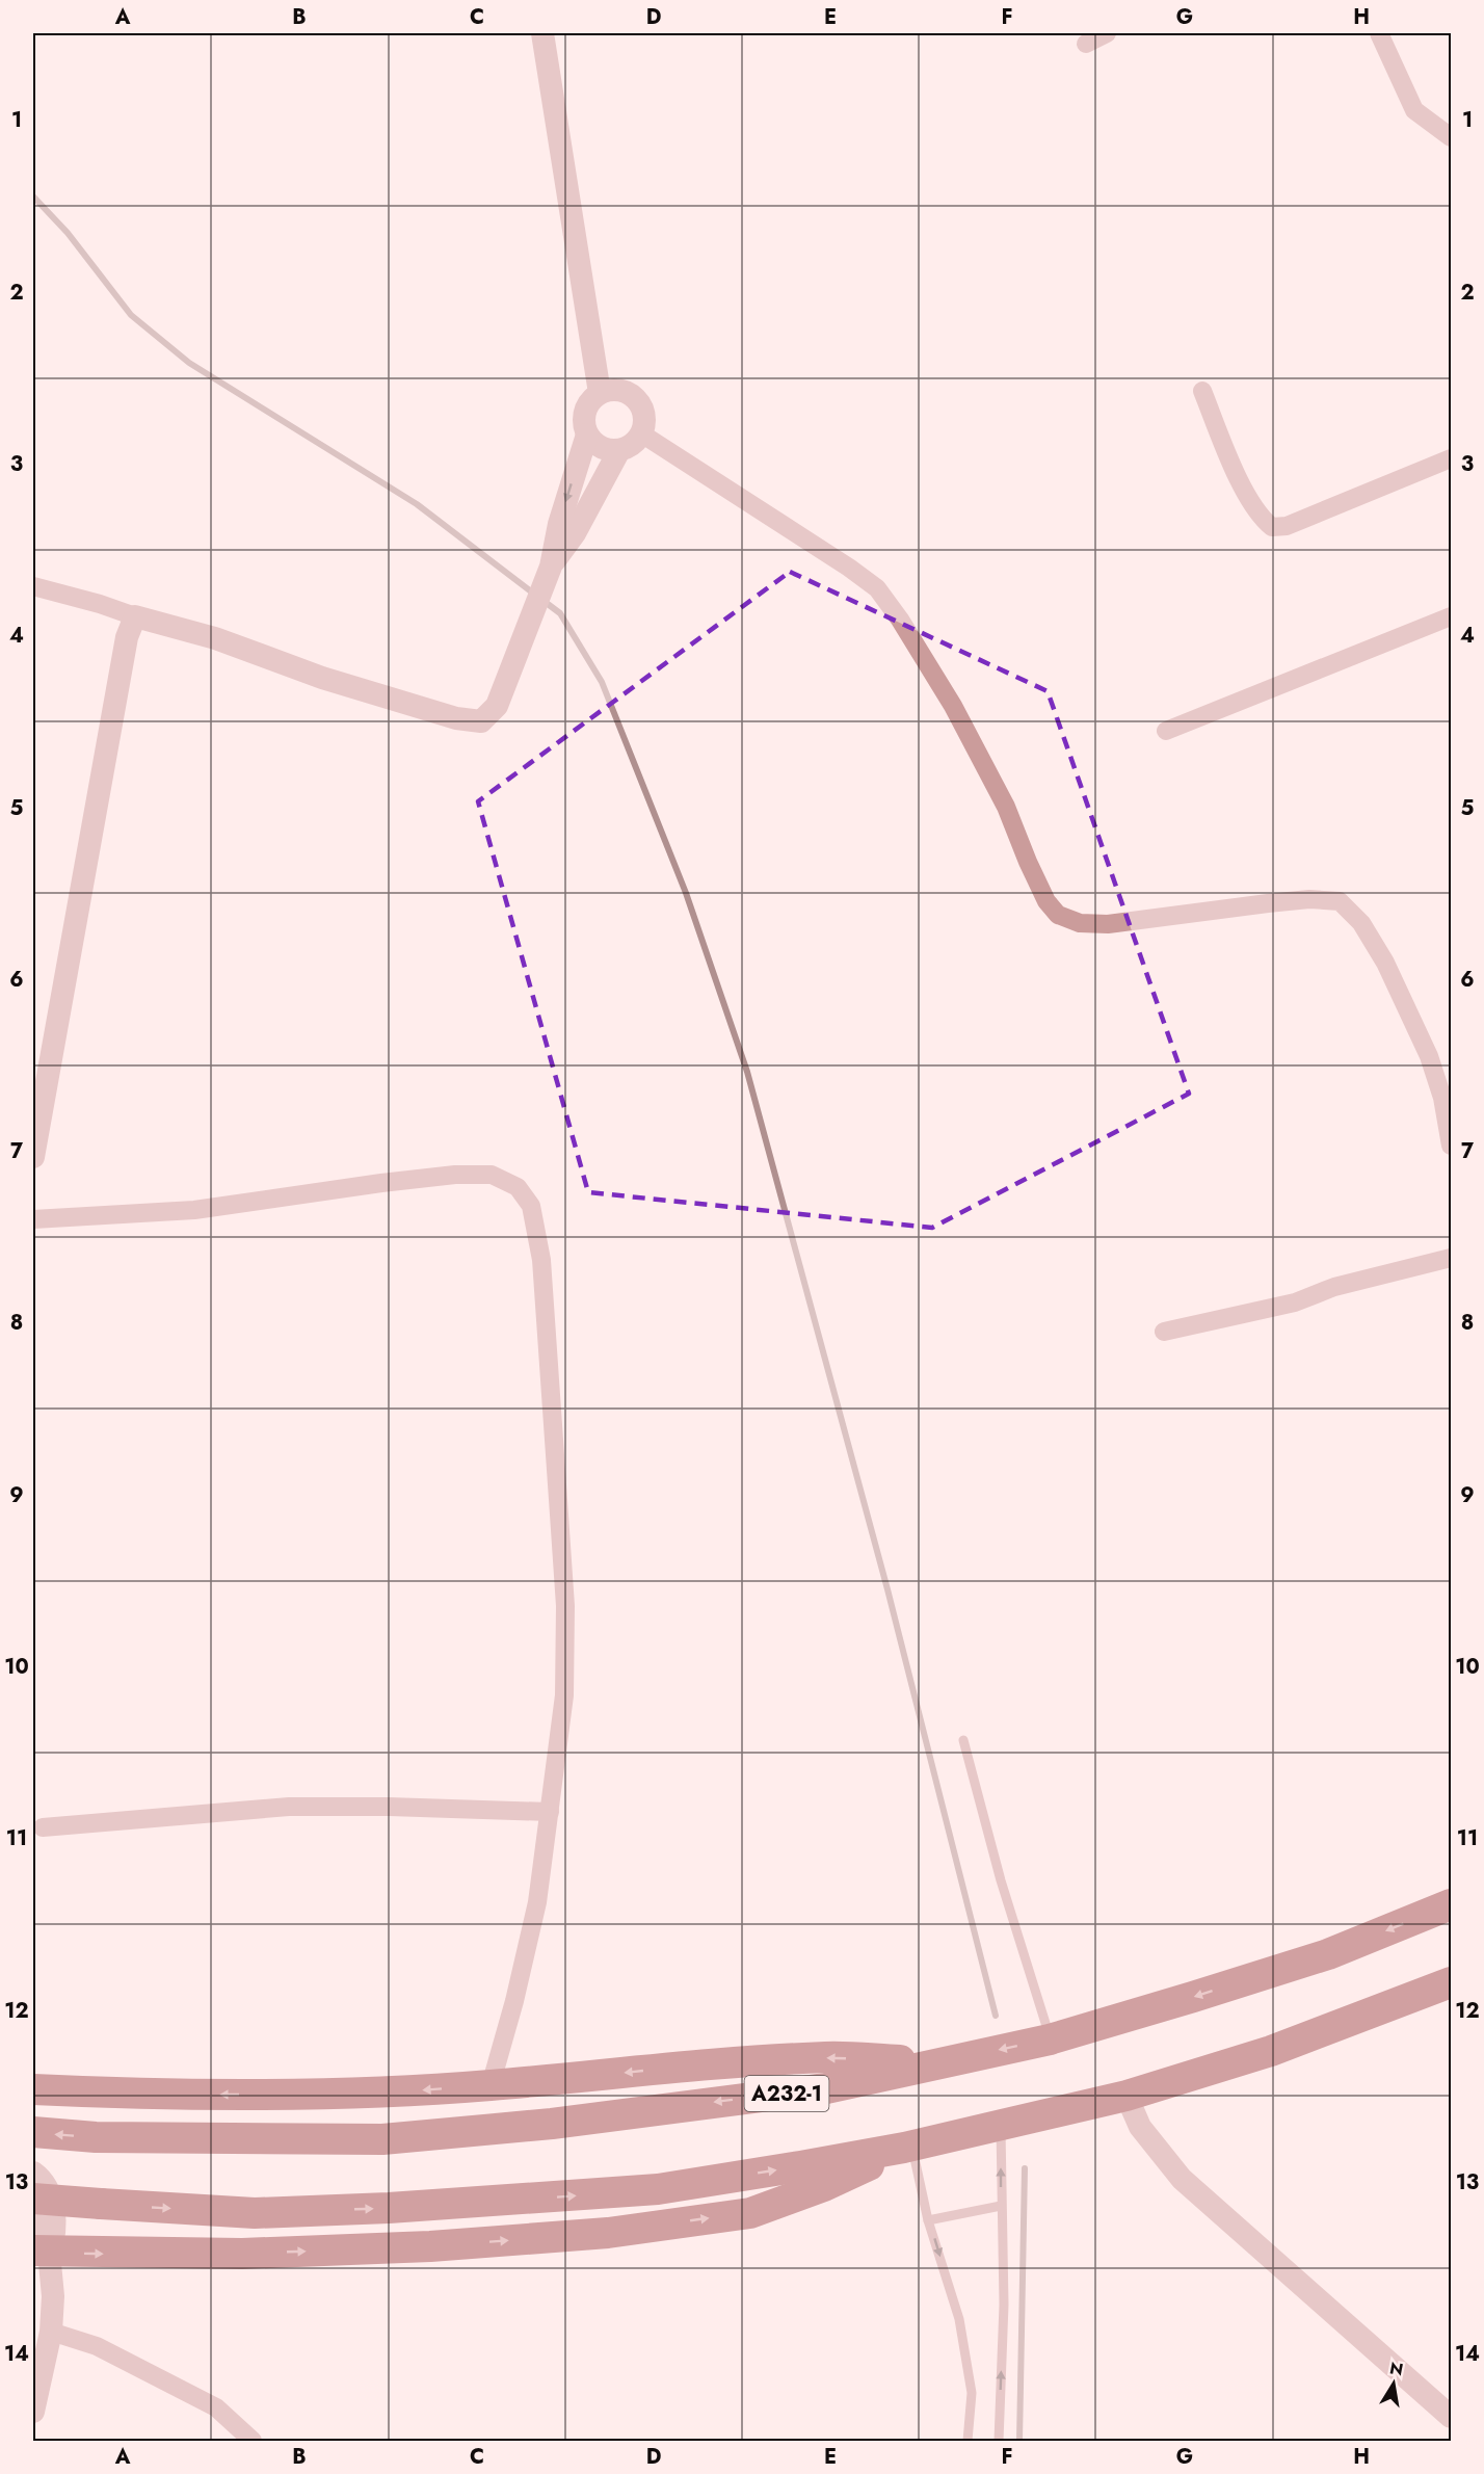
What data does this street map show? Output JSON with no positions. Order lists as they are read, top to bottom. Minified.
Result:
{"streets":{"highway":["A232-1"]},"north":"top","grid":{"columns":["A","B","C","D","E","F","G","H"],"rows":["1","2","3","4","5","6","7","8","9","10","11","12","13","14"]}}
